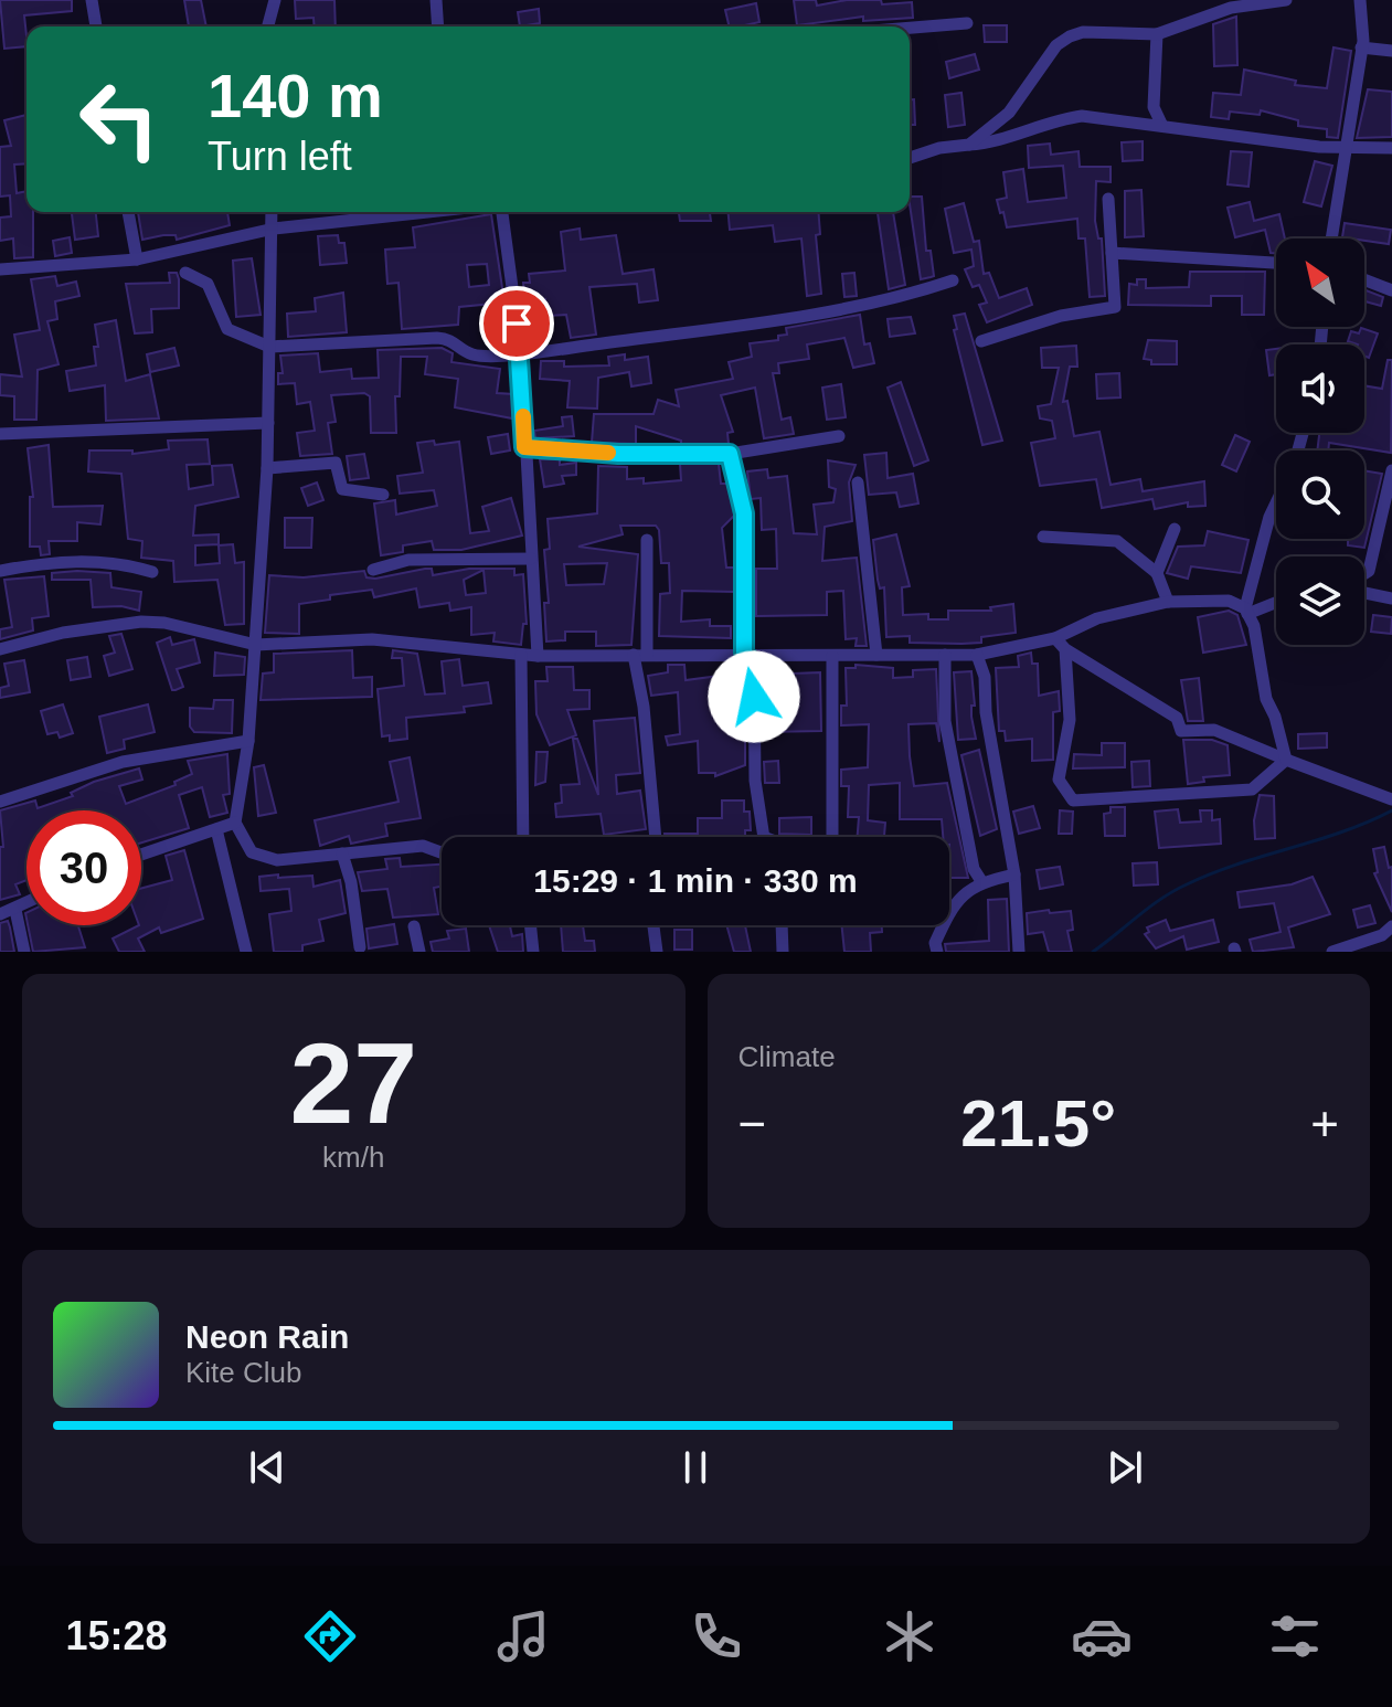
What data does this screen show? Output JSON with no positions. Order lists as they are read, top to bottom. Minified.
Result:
{"north":"top left","page":{"turn":["140 m","Turn left"],"limit":"30","trip":"15:29 · 1 min · 330 m","tile":[["27","km/h"],"Climate"],"heat":["−","21.5°","+"],"song":["Neon Rain","Kite Club"],"tabs":"15:28"}}
